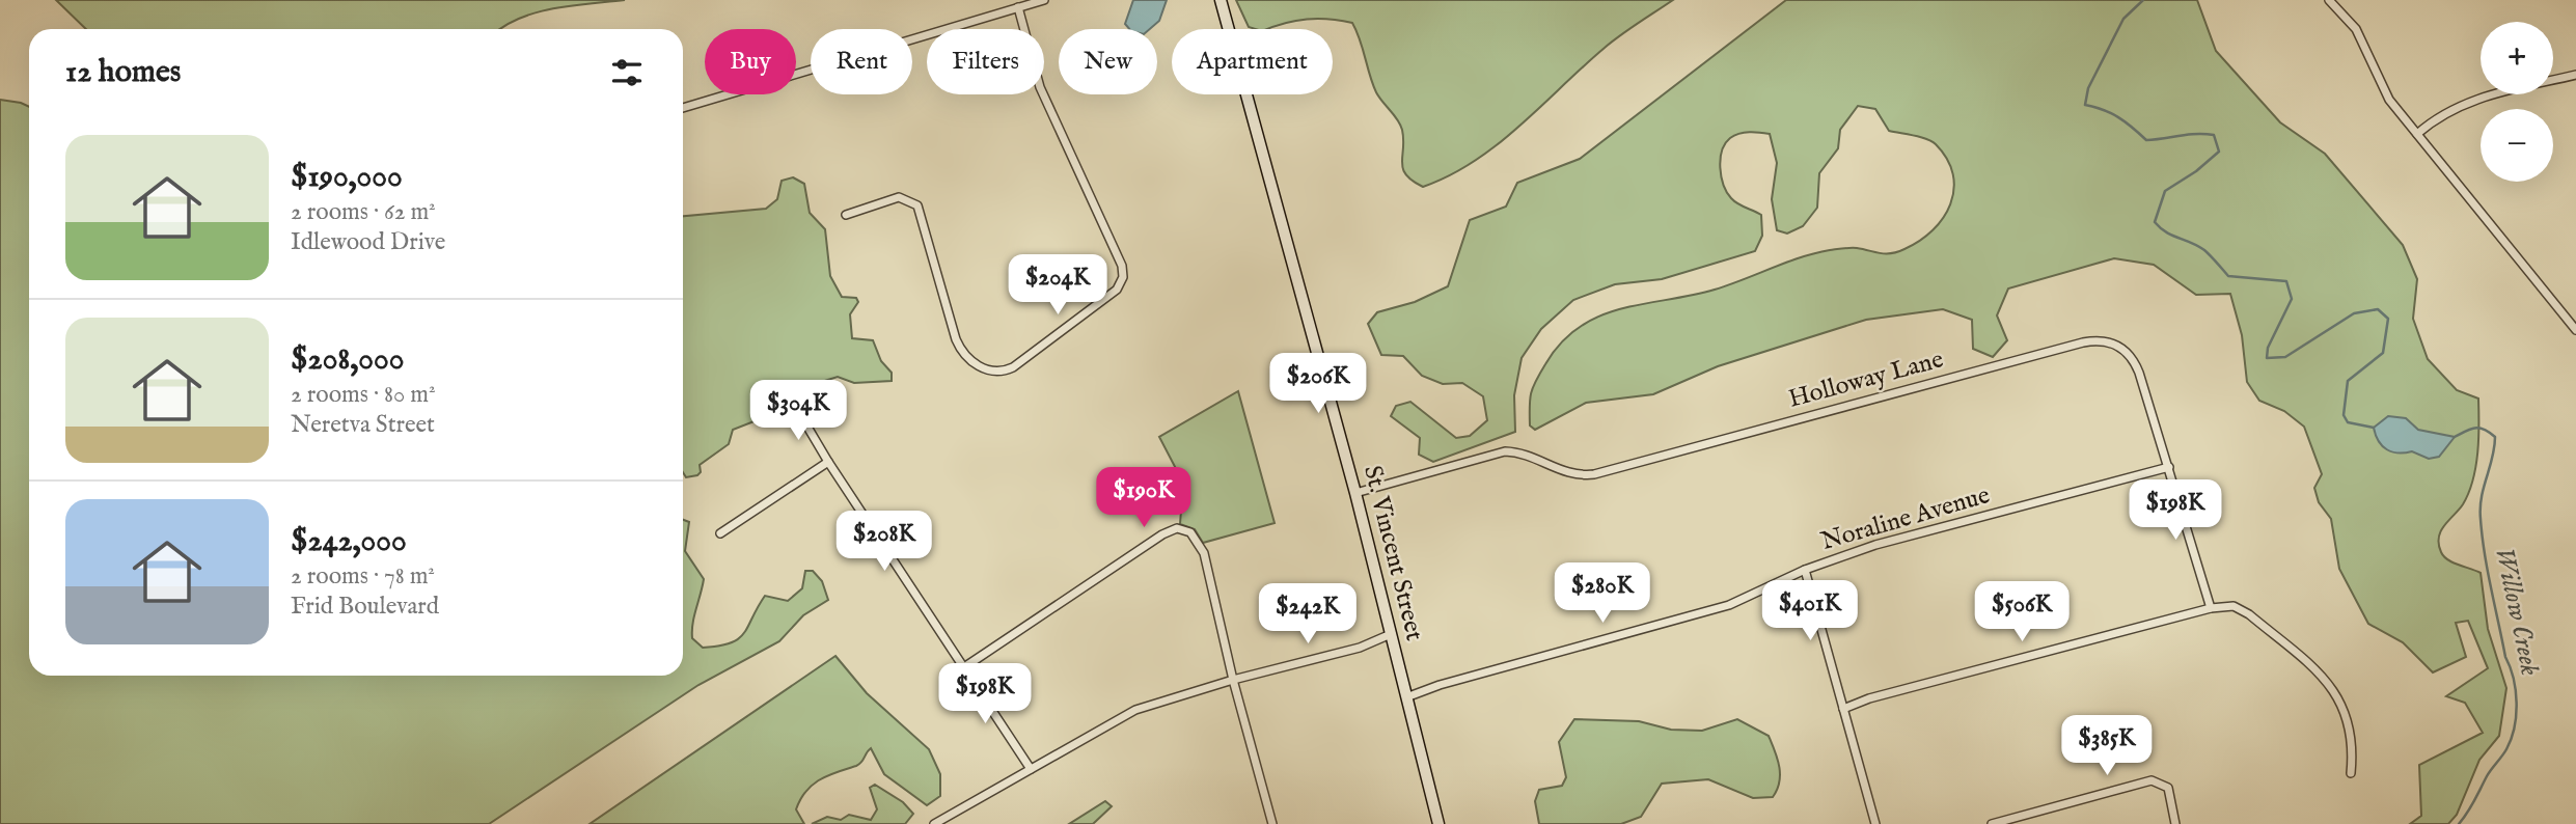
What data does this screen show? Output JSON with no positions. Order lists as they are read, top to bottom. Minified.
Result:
{"streets":{"street":["Holloway Lane","Noraline Avenue","St. Vincent Street"]},"crossings":[["Holloway Lane","Noraline Avenue"],["Holloway Lane","St. Vincent Street"],["Noraline Avenue","St. Vincent Street"]],"water":["Willow Creek"],"page":{"map_buttons":["+","−"],"chip":["Buy","Rent","Filters","New","Apartment"],"heading":"12 homes","list":[{"name":"$190,000","note":"2 rooms · 62 m² · Idlewood Drive"},{"name":"$208,000","note":"2 rooms · 80 m² · Neretva Street"},{"name":"$242,000","note":"2 rooms · 78 m² · Frid Boulevard"}],"price":["$204K","$206K","$304K","$190K","$198K","$208K","$280K","$401K","$506K","$242K","$198K","$385K"]}}
